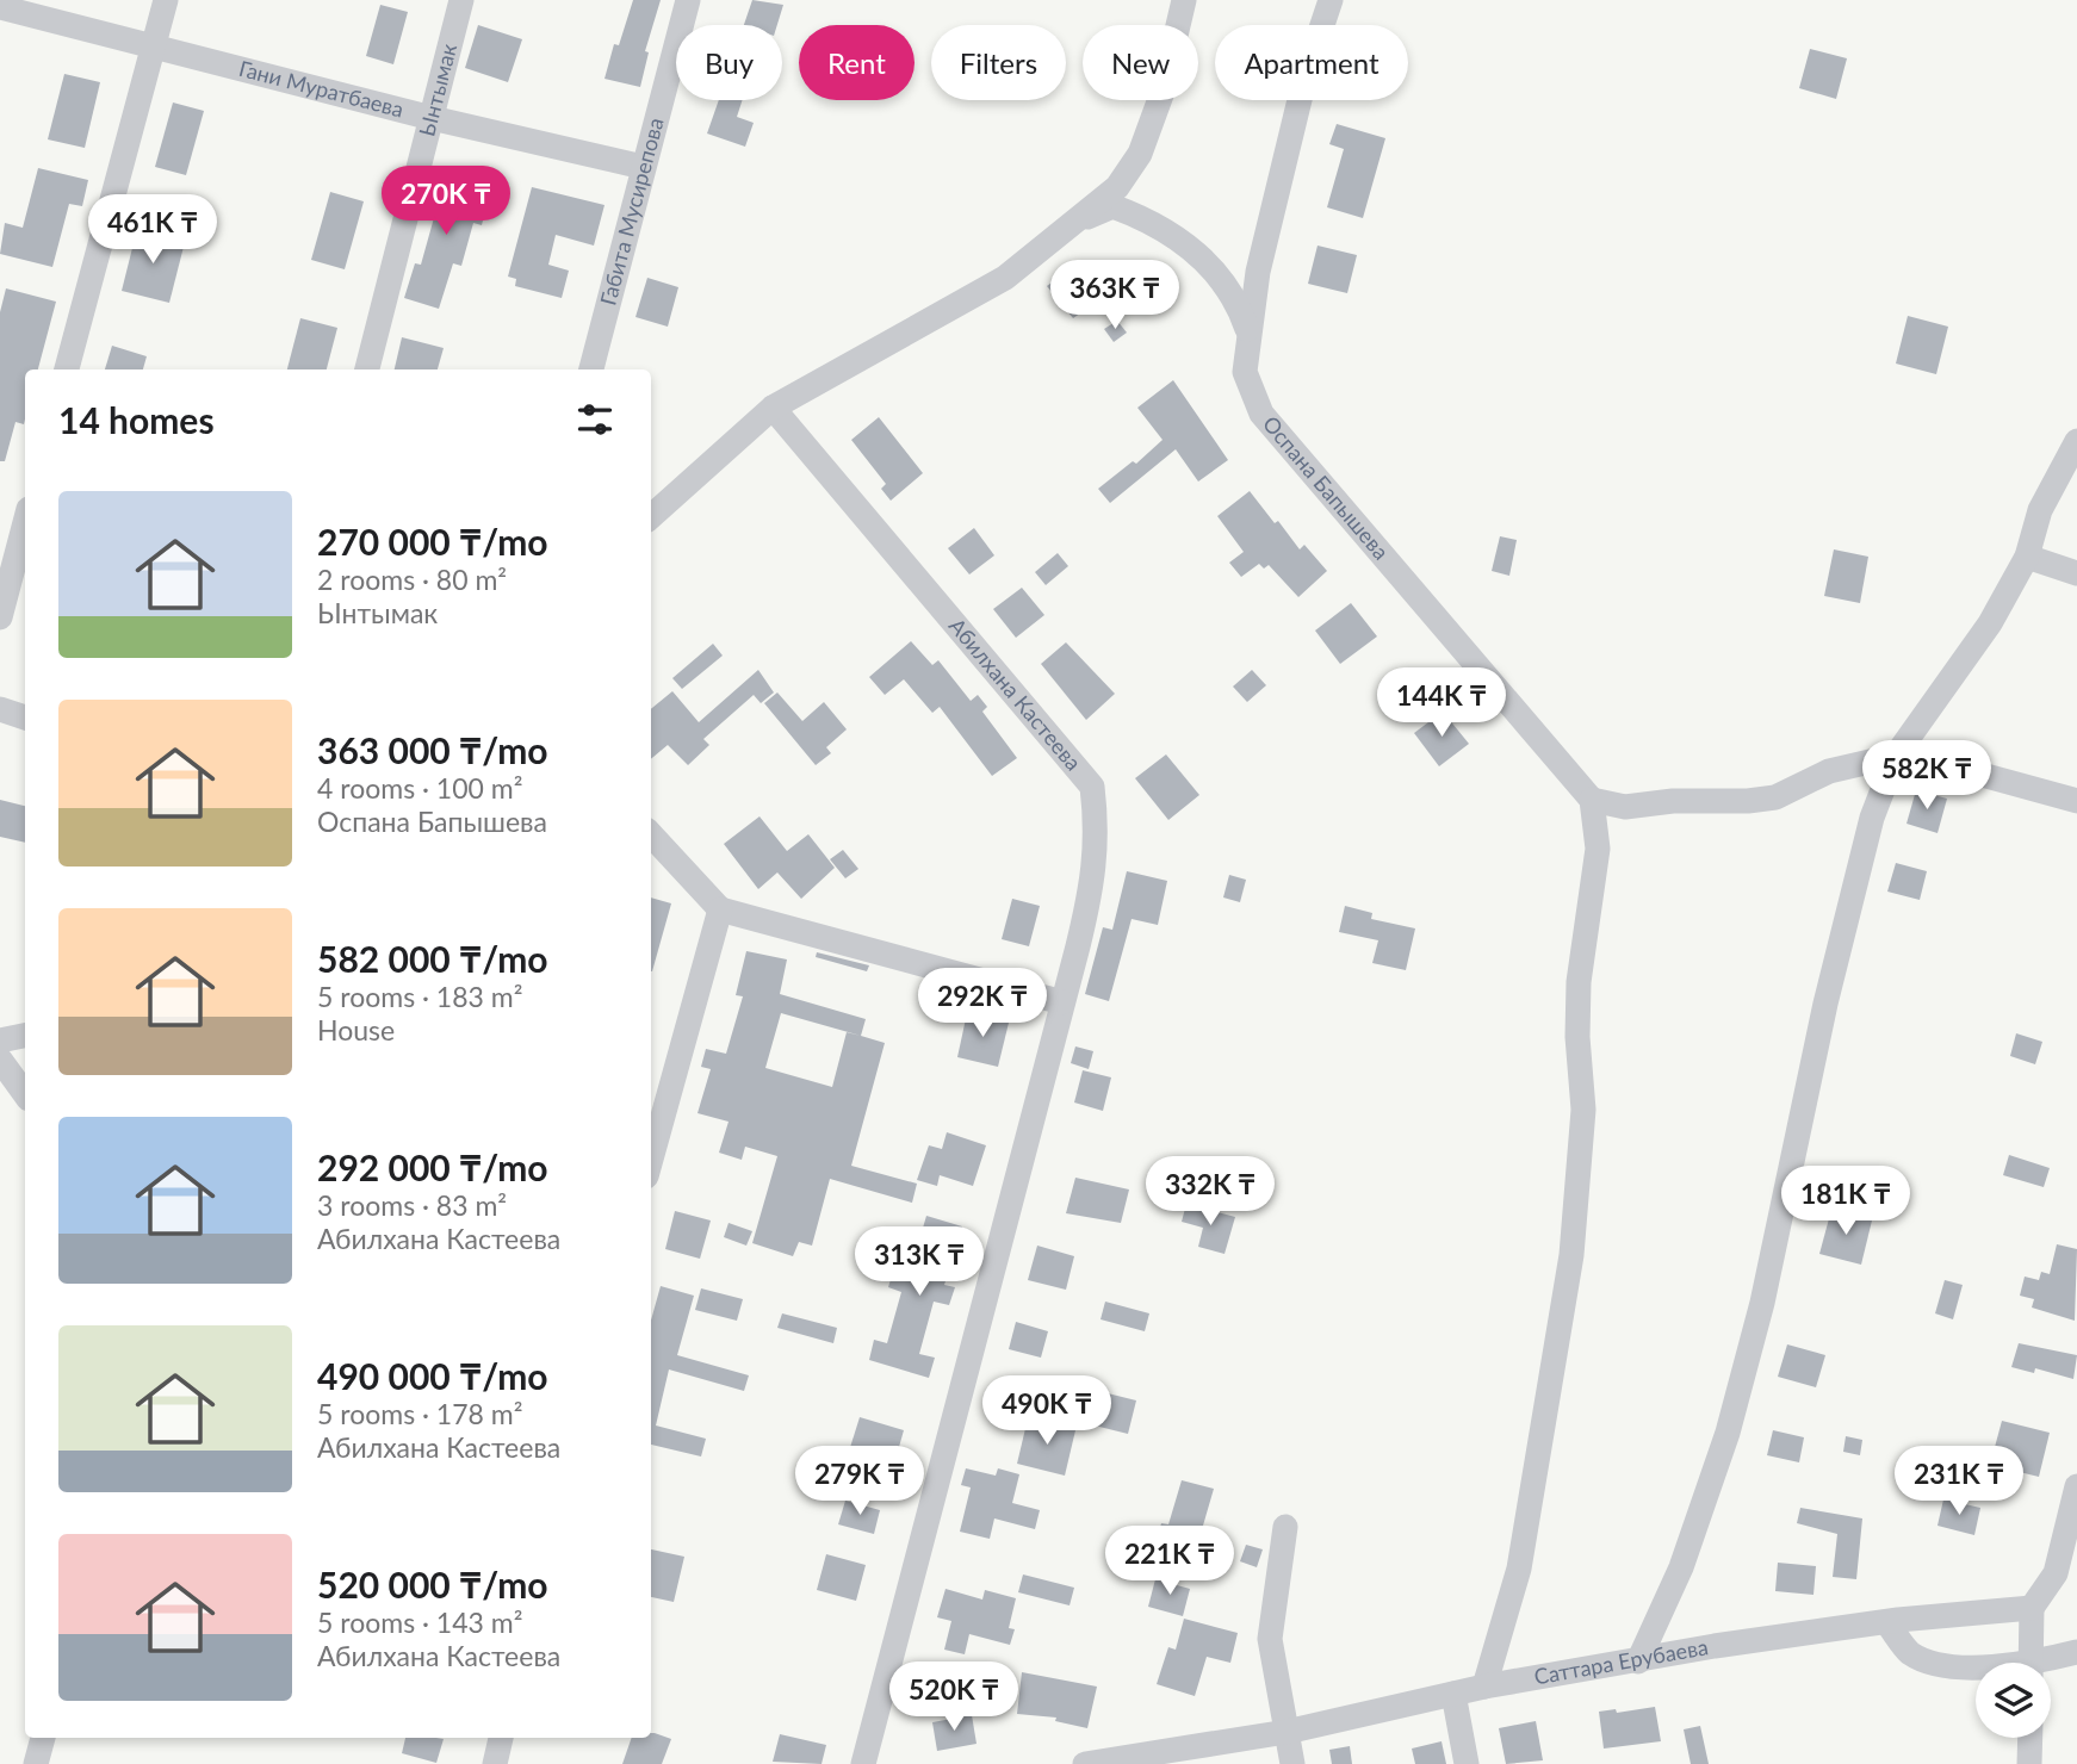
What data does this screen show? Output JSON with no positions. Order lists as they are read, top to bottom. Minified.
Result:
{"streets":{"street":["Гани Муратбаева","Ынтымак","Габита Мусирепова","Оспана Бапышева","Абилхана Кастеева","Саттара Ерубаева"]},"crossings":[["Гани Муратбаева","Ынтымак"],["Гани Муратбаева","Габита Мусирепова"]],"page":{"chip":["Buy","Rent","Filters","New","Apartment"],"price":["270K ₸","461K ₸","363K ₸","144K ₸","582K ₸","292K ₸","332K ₸","181K ₸","313K ₸","490K ₸","279K ₸","231K ₸","221K ₸","520K ₸"],"heading":"14 homes","list":[{"name":"270 000 ₸/mo","note":"2 rooms · 80 m² · Ынтымак"},{"name":"363 000 ₸/mo","note":"4 rooms · 100 m² · Оспана Бапышева"},{"name":"582 000 ₸/mo","note":"5 rooms · 183 m² · House"},{"name":"292 000 ₸/mo","note":"3 rooms · 83 m² · Абилхана Кастеева"},{"name":"490 000 ₸/mo","note":"5 rooms · 178 m² · Абилхана Кастеева"},{"name":"520 000 ₸/mo","note":"5 rooms · 143 m² · Абилхана Кастеева"}]}}
